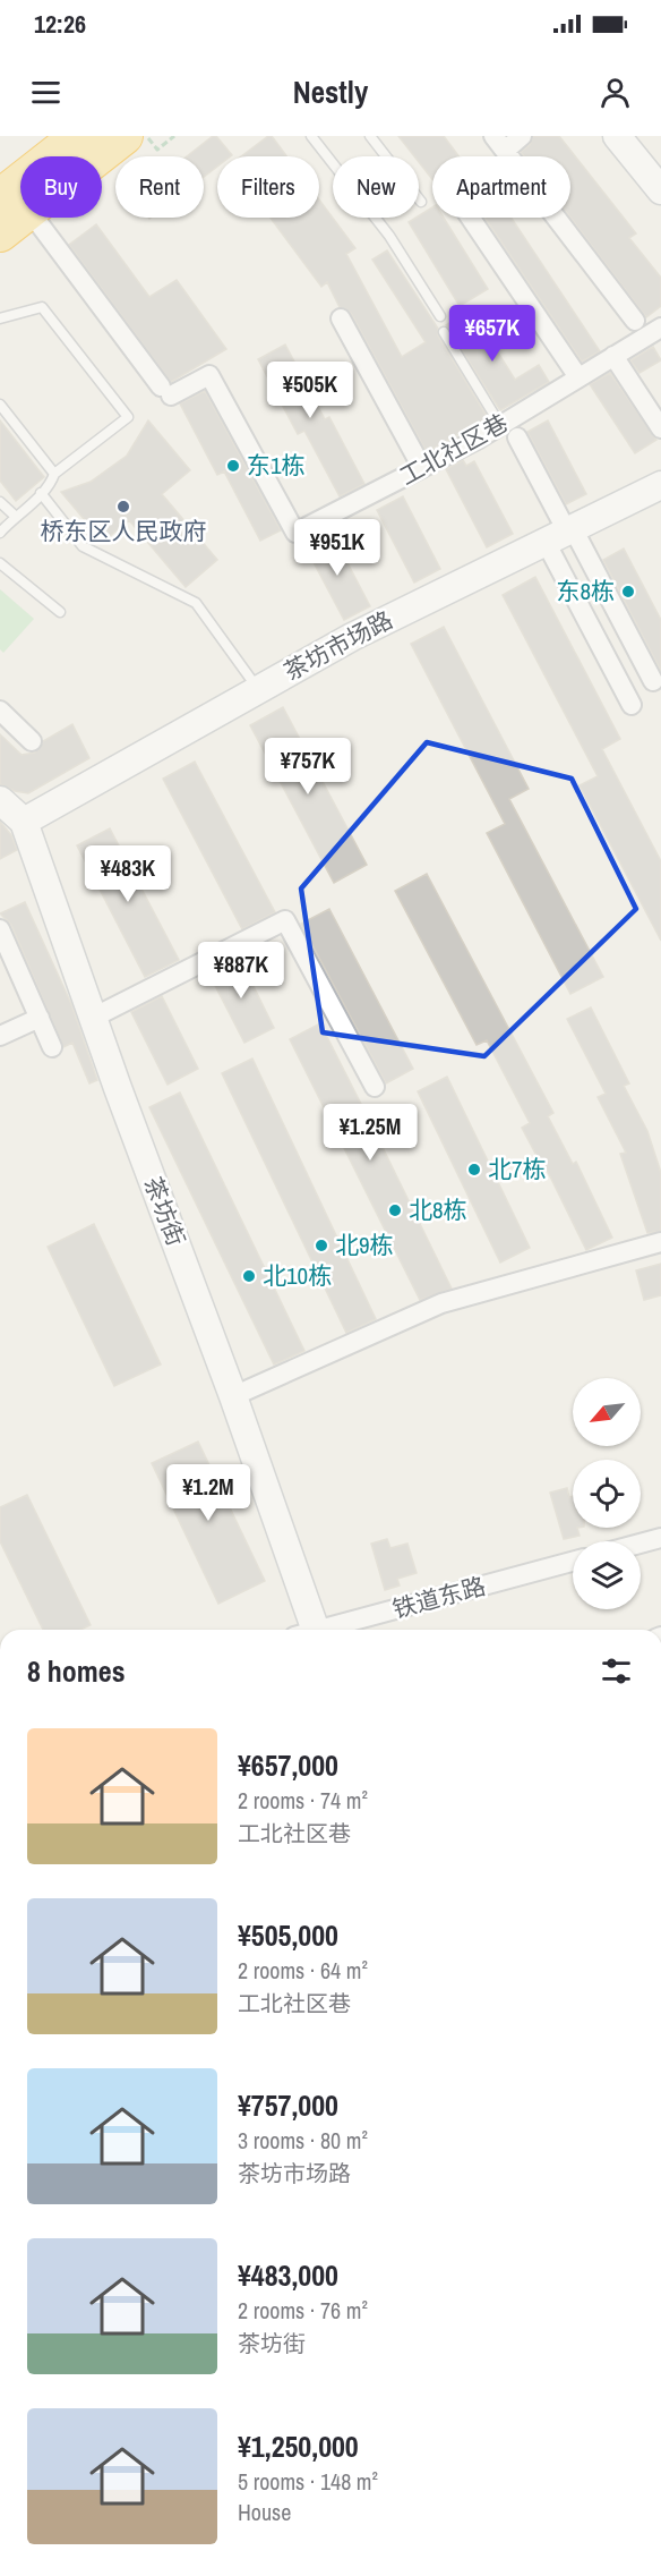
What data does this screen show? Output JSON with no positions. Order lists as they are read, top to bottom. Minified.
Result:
{"streets":{"street":["工北社区巷","茶坊市场路","茶坊街","铁道东路"]},"crossings":[["茶坊市场路","茶坊街"]],"places":["东1栋","桥东区人民政府","东8栋","北7栋","北8栋","北9栋","北10栋"],"north":"bottom left","page":{"status":"12:26","header":"Nestly","chip":["Buy","Rent","Filters","New","Apartment"],"price":["¥657K","¥505K","¥951K","¥757K","¥483K","¥887K","¥1.25M","¥1.2M"],"heading":"8 homes","list":[{"name":"¥657,000","note":"2 rooms · 74 m² · 工北社区巷"},{"name":"¥505,000","note":"2 rooms · 64 m² · 工北社区巷"},{"name":"¥757,000","note":"3 rooms · 80 m² · 茶坊市场路"},{"name":"¥483,000","note":"2 rooms · 76 m² · 茶坊街"},{"name":"¥1,250,000","note":"5 rooms · 148 m² · House"}]}}
